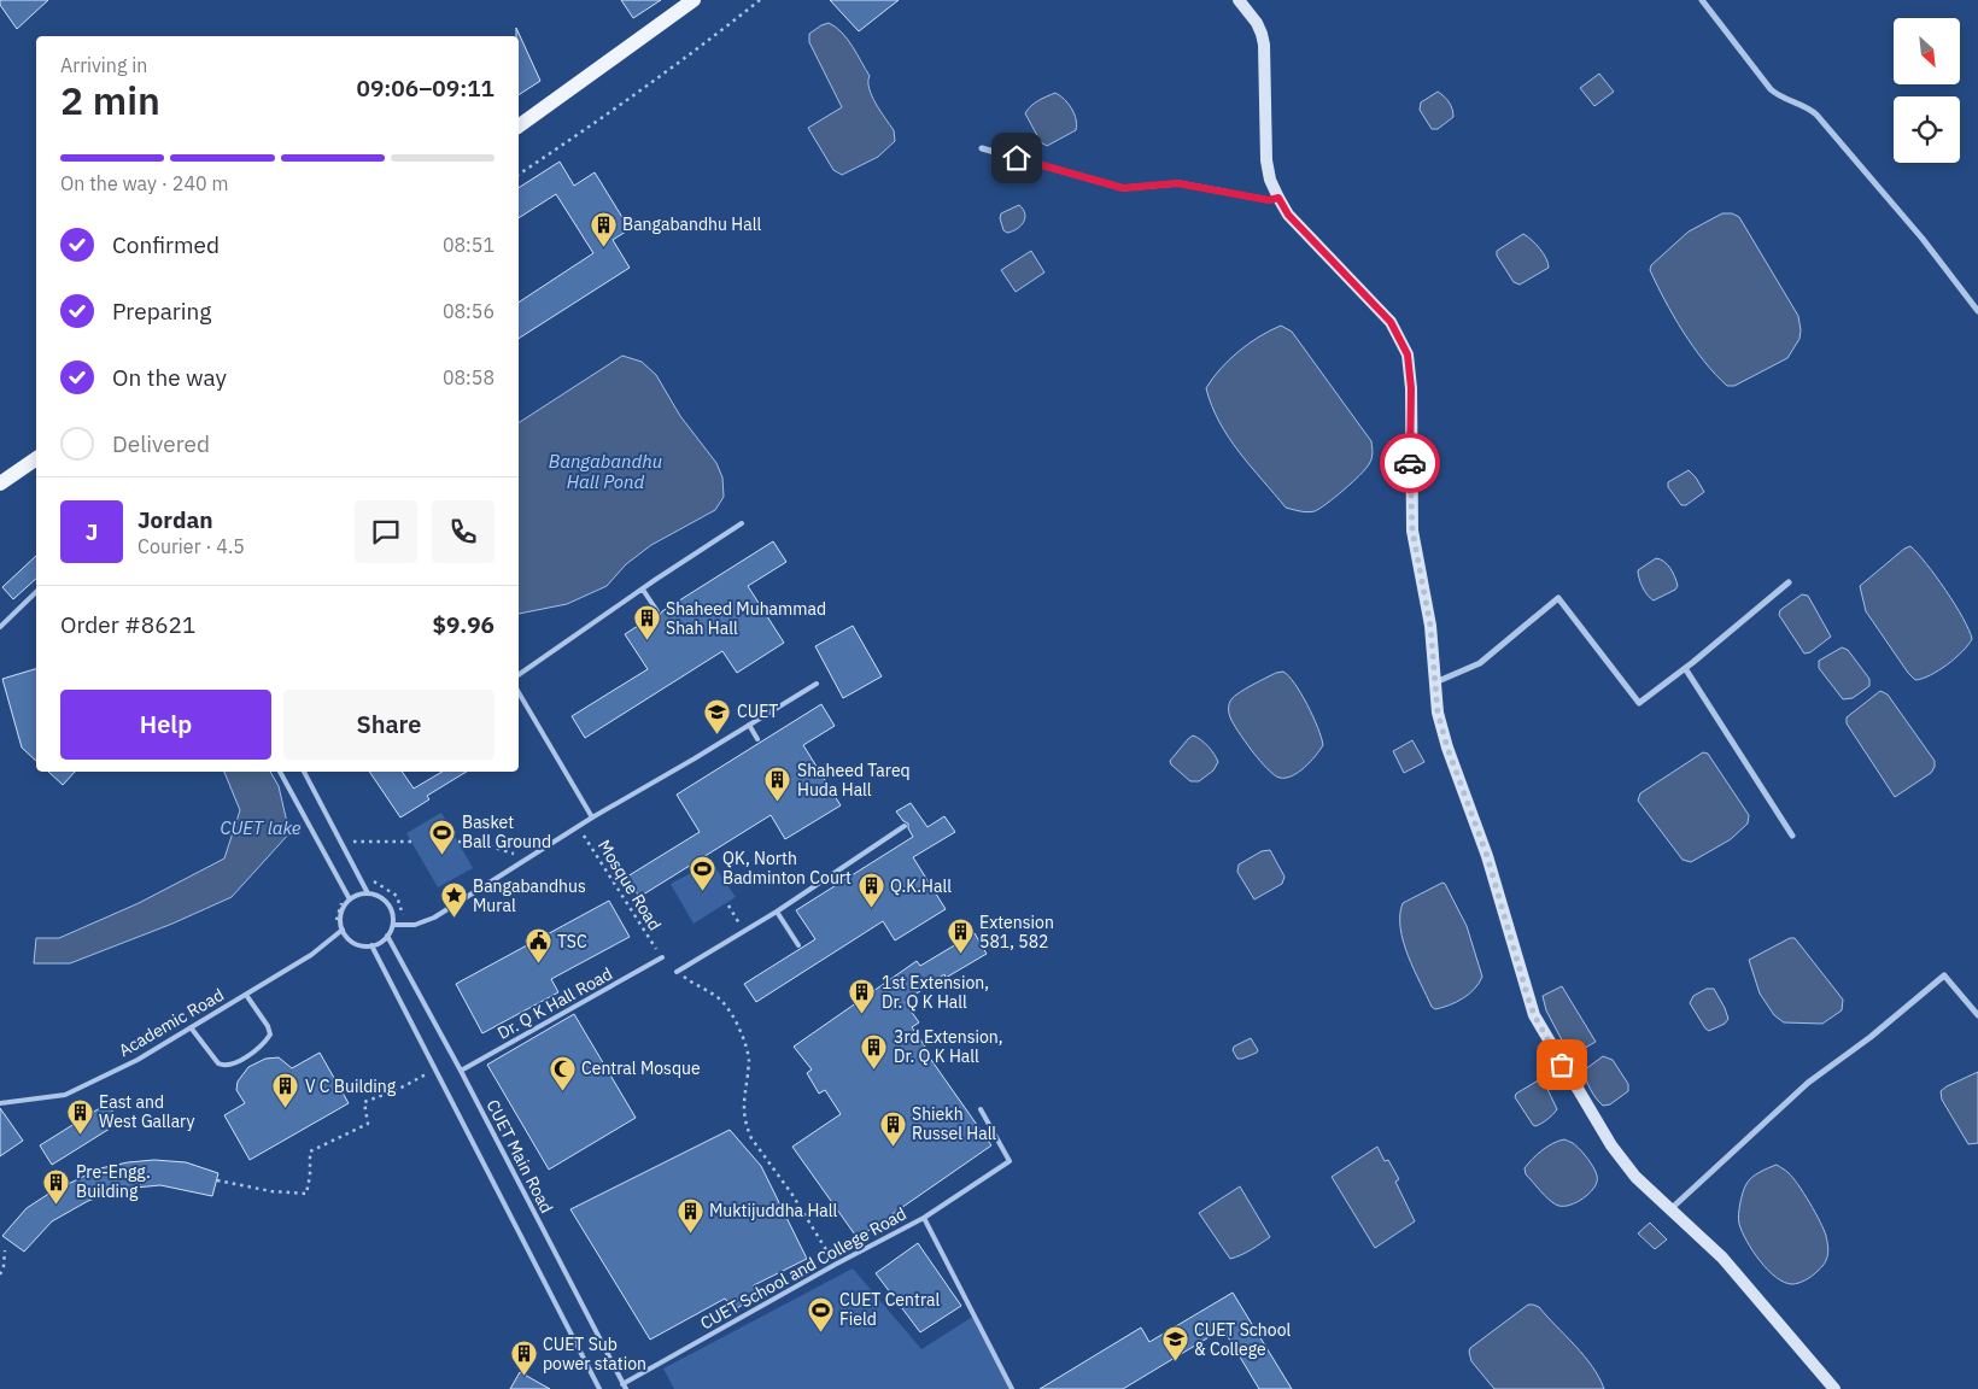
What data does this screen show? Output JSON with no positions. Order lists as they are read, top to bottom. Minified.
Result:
{"streets":{"lane":["Dr. Q K Hall Road","Academic Road","CUET Main Road","CUET School and College Road"],"path":["Mosque Road"]},"crossings":[["Mosque Road","Dr. Q K Hall Road"],["Dr. Q K Hall Road","CUET Main Road"],["Academic Road","CUET Main Road"],["CUET Main Road","CUET School and College Road"]],"water":["Bangabandhu Hall Pond","CUET lake"],"places":{"building":["Bangabandhu Hall","Shaheed Muhammad Shah Hall","Shaheed Tareq Huda Hall","Q.K.Hall","Extension 581, 582","1st Extension, Dr. Q K Hall","3rd Extension, Dr. Q K Hall","V C Building","East and West Gallary","Shiekh Russel Hall","Pre-Engg. Building","Muktijuddha Hall","CUET Sub power station"],"school or university":["CUET","CUET School & College"],"sports":["Basket Ball Ground","QK, North Badminton Court","CUET Central Field"],"place":["Bangabandhus Mural"],"public building":["TSC"],"mosque":["Central Mosque"]},"north":"bottom right","page":{"heading":["2 min","Arriving in","09:06–09:11"],"panel":["Jordan","Courier · 4.5","Order #8621","$9.96"],"bar":"On the way · 240 m","list":[["Confirmed","08:51"],["Preparing","08:56"],["On the way","08:58"],"Delivered"],"round":"J","buttons":["Help","Share"]}}
